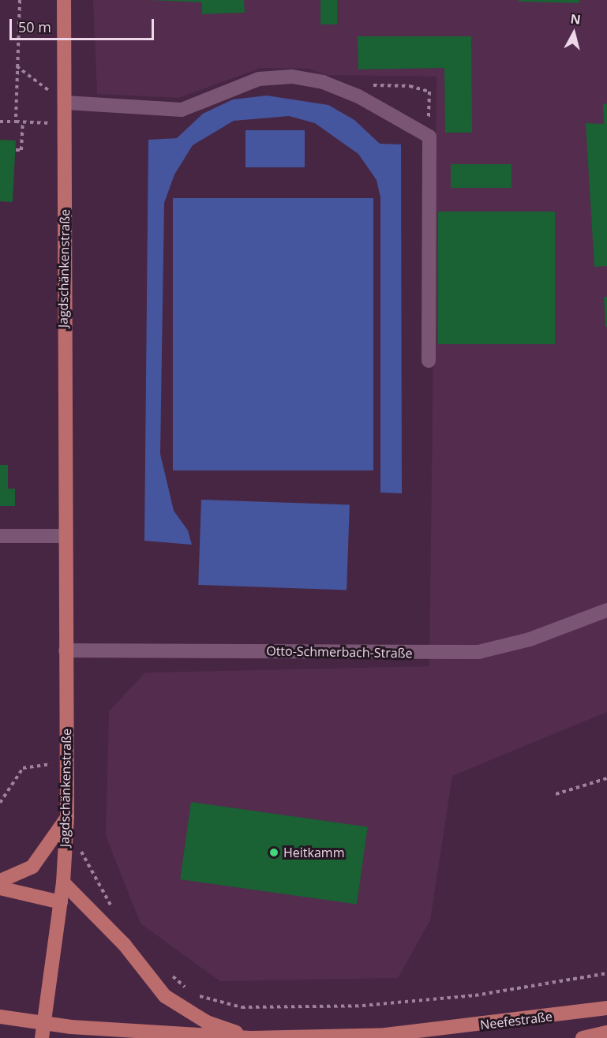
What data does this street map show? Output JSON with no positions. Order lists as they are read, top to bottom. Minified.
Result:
{"streets":{"main road":["Jagdschänkenstraße","Neefestraße"],"street":["Otto-Schmerbach-Straße"]},"crossings":[["Jagdschänkenstraße","Otto-Schmerbach-Straße"]],"places":["Heitkamm"],"scale_bar":"50 m","north":"top"}
